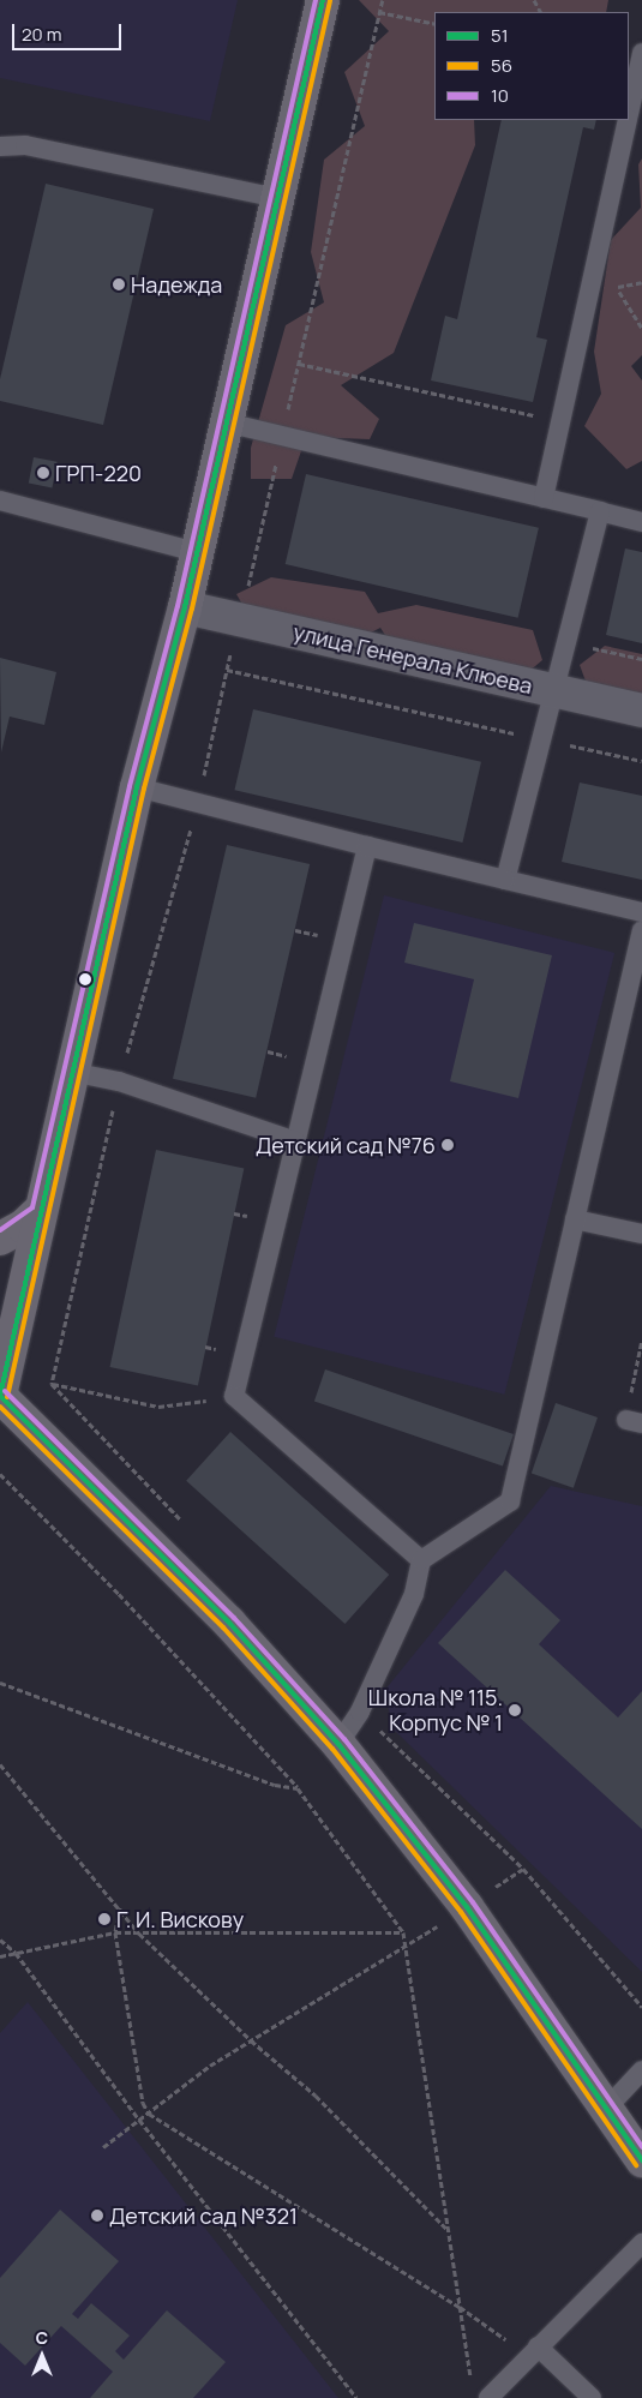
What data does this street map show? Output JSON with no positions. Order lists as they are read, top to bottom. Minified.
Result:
{"streets":{"street":["улица Генерала Клюева"]},"places":["Надежда","ГРП-220","Детский сад №76","Школа № 115. Корпус № 1","Г. И. Вискову","Детский сад №321"],"lines":["transit line 51","transit line 10","transit line 56"],"legend":["51","56","10"],"scale_bar":"20 m","north":"top"}
